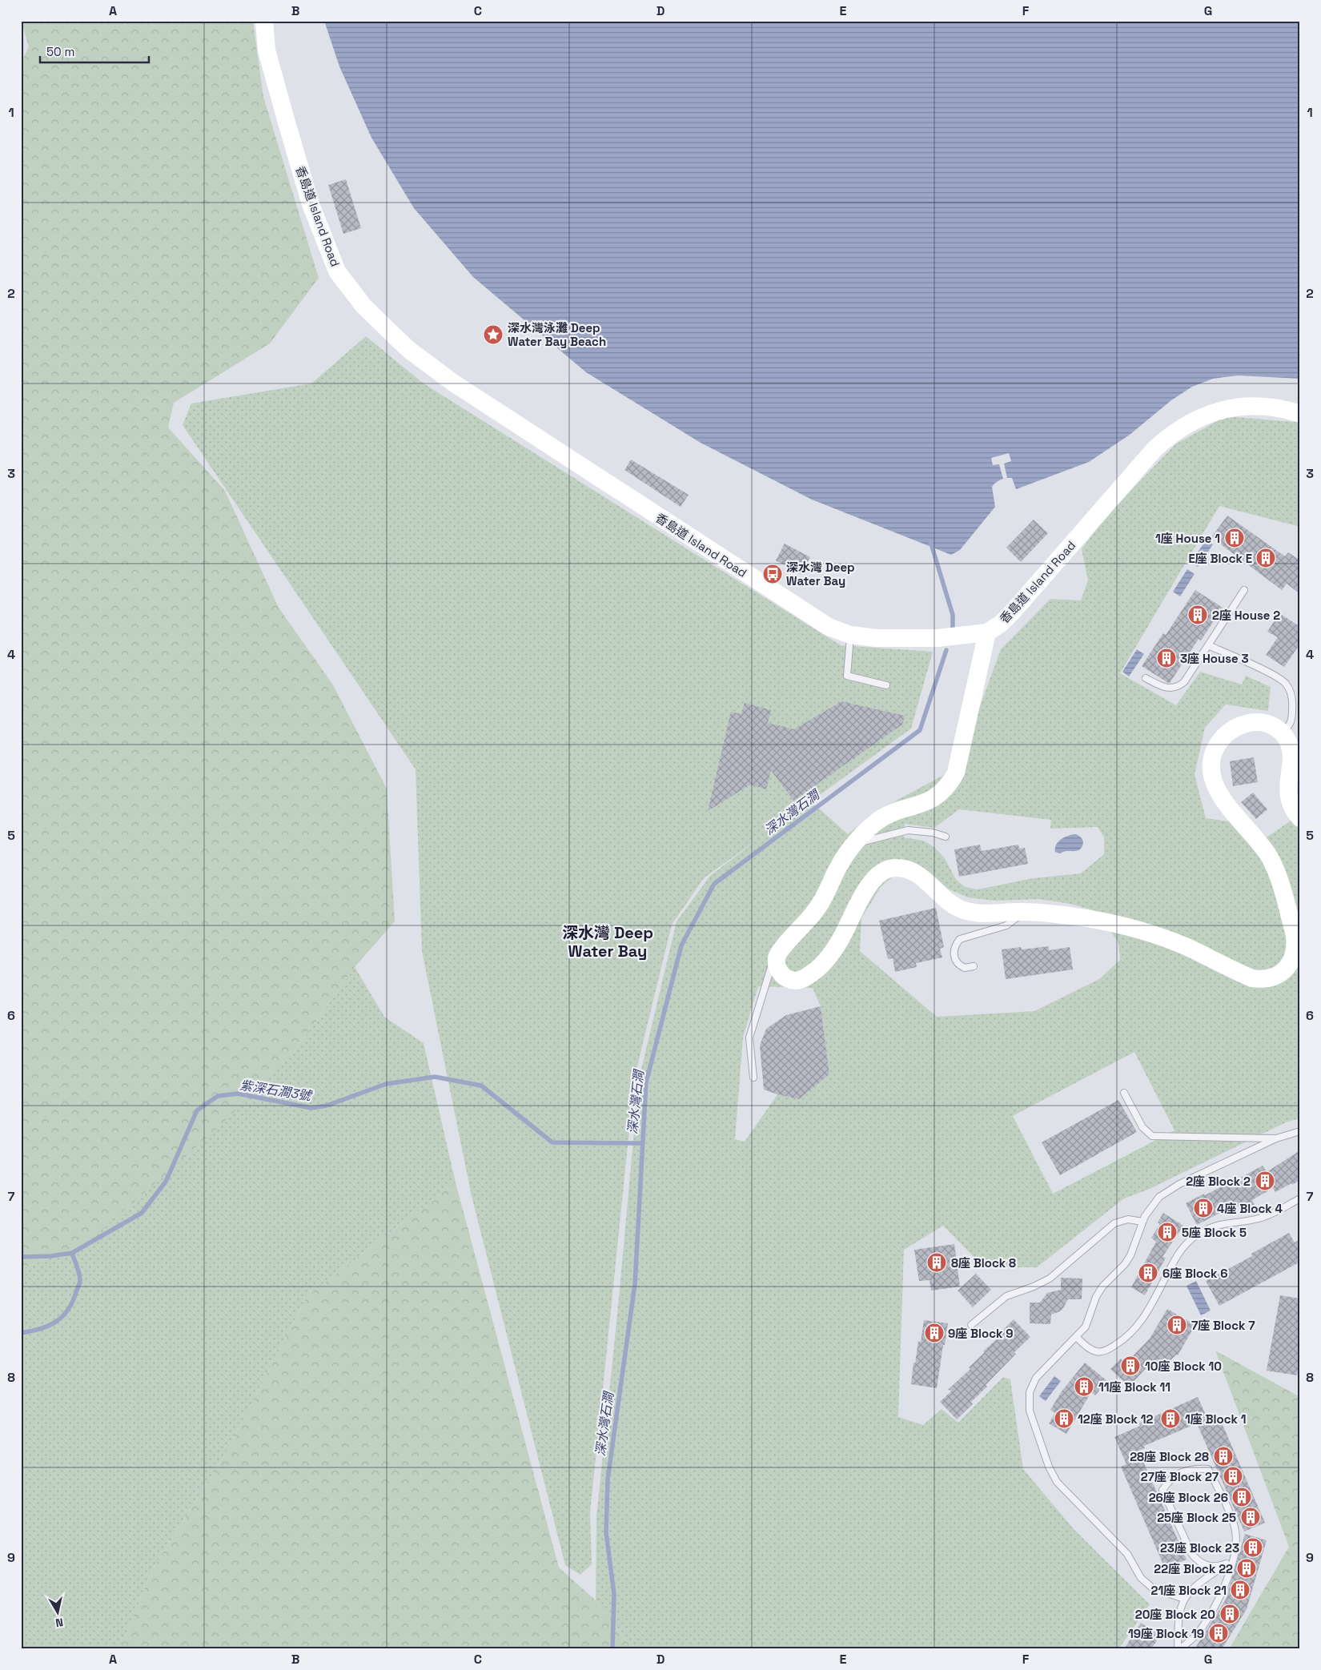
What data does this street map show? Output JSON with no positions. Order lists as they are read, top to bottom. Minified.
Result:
{"streets":{"street":["香島道 Island Road"]},"districts":["深水灣 Deep Water Bay"],"water":["深水灣石澗","紫深石澗3號"],"places":{"place":["深水灣泳灘 Deep Water Bay Beach"],"building":["1座 House 1","E座 Block E","2座 House 2","3座 House 3","2座 Block 2","4座 Block 4","5座 Block 5","8座 Block 8","6座 Block 6","7座 Block 7","9座 Block 9","10座 Block 10","11座 Block 11","12座 Block 12","1座 Block 1","28座 Block 28","27座 Block 27","26座 Block 26","25座 Block 25","23座 Block 23","22座 Block 22","21座 Block 21","20座 Block 20","19座 Block 19"],"bus stop":["深水灣 Deep Water Bay"]},"scale_bar":"50 m","north":"bottom","grid":{"columns":["A","B","C","D","E","F","G"],"rows":["1","2","3","4","5","6","7","8","9"]}}
